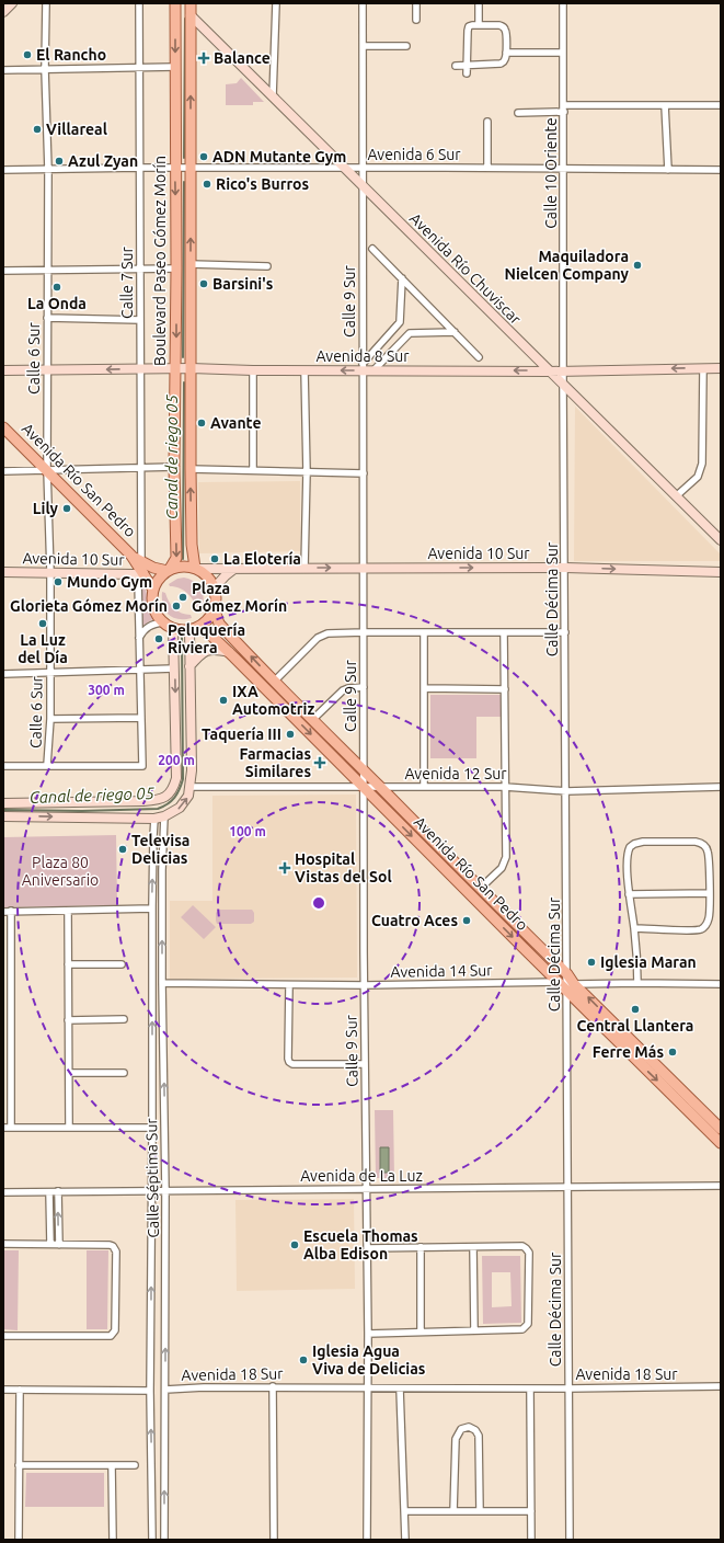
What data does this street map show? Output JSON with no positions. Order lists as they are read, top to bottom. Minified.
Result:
{"streets":{"main road":["Boulevard Paseo Gómez Morín","Avenida Río Chuviscar","Avenida 8 Sur","Avenida Río San Pedro","Avenida 10 Sur"],"street":["Avenida 6 Sur","Calle 10 Oriente","Calle 7 Sur","Calle 9 Sur","Calle 6 Sur","Calle Décima Sur","Avenida 12 Sur","Avenida 14 Sur","Avenida de La Luz","Calle Séptima Sur","Avenida 18 Sur"]},"crossings":[["Avenida 6 Sur","Calle 10 Oriente"],["Avenida 6 Sur","Boulevard Paseo Gómez Morín"],["Avenida 6 Sur","Avenida Río Chuviscar"],["Avenida 6 Sur","Calle 7 Sur"],["Avenida 6 Sur","Calle 9 Sur"],["Avenida 6 Sur","Calle 6 Sur"],["Calle 10 Oriente","Avenida 8 Sur"],["Calle 10 Oriente","Calle Décima Sur"],["Boulevard Paseo Gómez Morín","Avenida Río Chuviscar"],["Boulevard Paseo Gómez Morín","Avenida 8 Sur"],["Boulevard Paseo Gómez Morín","Avenida Río San Pedro"],["Boulevard Paseo Gómez Morín","Avenida 10 Sur"],["Avenida Río Chuviscar","Calle 9 Sur"],["Avenida Río Chuviscar","Avenida 8 Sur"],["Avenida Río Chuviscar","Calle Décima Sur"],["Calle 7 Sur","Avenida 8 Sur"],["Calle 7 Sur","Avenida Río San Pedro"],["Calle 9 Sur","Avenida 8 Sur"],["Calle 9 Sur","Avenida Río San Pedro"],["Calle 9 Sur","Avenida 10 Sur"],["Calle 9 Sur","Avenida 12 Sur"],["Calle 9 Sur","Avenida 14 Sur"],["Calle 9 Sur","Avenida de La Luz"],["Calle 9 Sur","Avenida 18 Sur"],["Avenida 8 Sur","Calle 6 Sur"],["Avenida 8 Sur","Calle Décima Sur"],["Calle 6 Sur","Avenida Río San Pedro"],["Calle 6 Sur","Avenida 10 Sur"],["Avenida Río San Pedro","Avenida 10 Sur"],["Avenida Río San Pedro","Calle Décima Sur"],["Avenida Río San Pedro","Avenida 12 Sur"],["Avenida Río San Pedro","Avenida 14 Sur"],["Avenida 10 Sur","Calle Décima Sur"],["Calle Décima Sur","Avenida 12 Sur"],["Calle Décima Sur","Avenida 14 Sur"],["Calle Décima Sur","Avenida de La Luz"],["Calle Décima Sur","Avenida 18 Sur"],["Avenida 14 Sur","Calle Séptima Sur"],["Avenida de La Luz","Calle Séptima Sur"],["Calle Séptima Sur","Avenida 18 Sur"]],"one_way":["Avenida 8 Sur","Avenida 10 Sur","Calle Séptima Sur"],"water":["Canal de riego 05"],"parks":["Plaza 80 Aniversario"],"places":{"other":["El Rancho","Villareal","ADN Mutante Gym","Azul Zyan","Rico's Burros","Maquiladora Nielcen Company","Barsini's","La Onda","Avante","Lily","La Elotería","Mundo Gym","Plaza Gómez Morín","Glorieta Gómez Morín","La Luz del Día","Peluquería Riviera","IXA Automotriz","Taquería III","Televisa Delicias","Cuatro Aces","Iglesia Maran","Central Llantera","Ferre Más","Escuela Thomas Alba Edison","Iglesia Agua Viva de Delicias"],"health":["Balance","Farmacias Similares","Hospital Vistas del Sol"]},"rings":["300 m","200 m","100 m"]}
